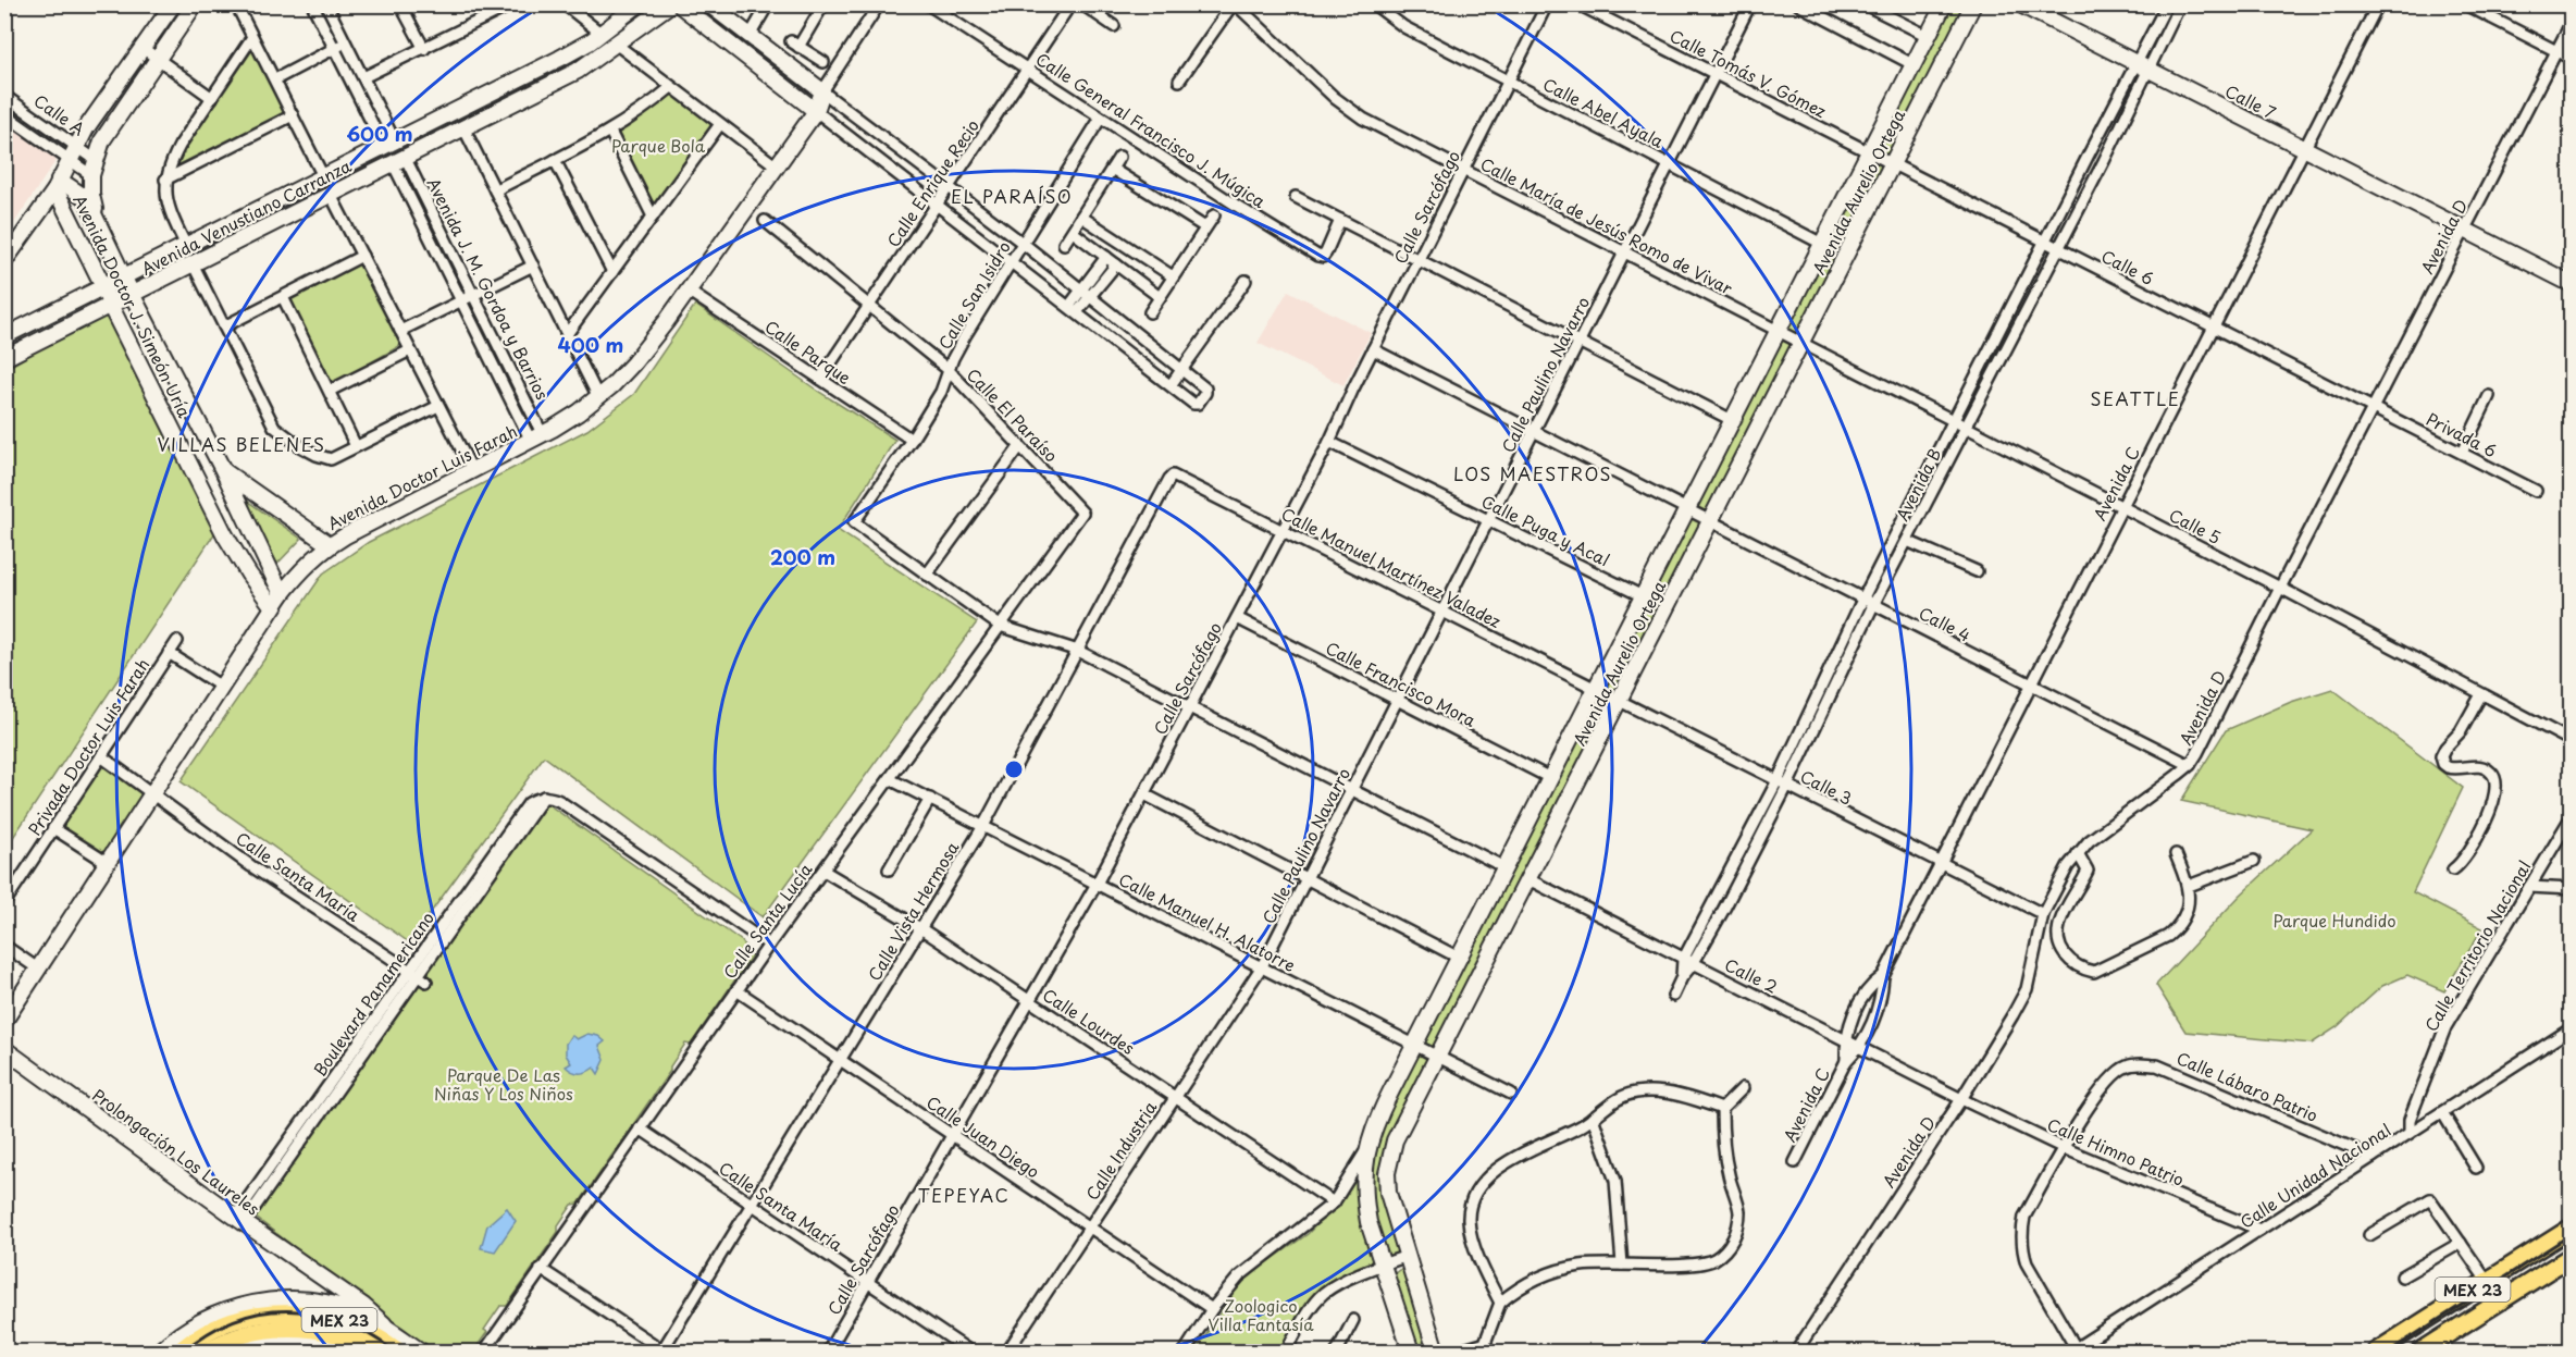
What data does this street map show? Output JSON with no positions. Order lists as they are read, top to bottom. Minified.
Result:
{"streets":{"main road":["MEX 23"],"street":["Calle Tomás V. Gómez","Calle 7","Calle Abel Ayala","Calle A","Calle General Francisco J. Múgica","Calle Enrique Recio","Avenida Aurelio Ortega","Calle Sarcófago","Avenida Venustiano Carranza","Calle María de Jesús Romo de Vivar","Avenida D","Calle 6","Avenida J. M. Gordoa y Barrios","Calle San Isidro","Avenida Doctor J. Simeón Uría","Calle Parque","Calle Paulino Navarro","Calle El Paraíso","Privada 6","Avenida Doctor Luis Farah","Avenida C","Avenida B","Calle 5","Calle Puga y Acal","Calle Manuel Martínez Valadez","Calle 4","Calle Francisco Mora","Privada Doctor Luis Farah","Calle 3","Calle Santa María","Calle Vista Hermosa","Calle Santa Lucía","Calle Manuel H. Alatorre","Calle Territorio Nacional","Calle 2","Boulevard Panamericano","Calle Lourdes","Calle Lábaro Patrio","Calle Juan Diego","Calle Industria","Prolongación Los Laureles","Calle Himno Patrio","Calle Unidad Nacional"]},"crossings":[["Calle Tomás V. Gómez","Avenida Aurelio Ortega"],["Calle Tomás V. Gómez","Calle 6"],["Calle Tomás V. Gómez","Calle Paulino Navarro"],["Calle 7","Avenida D"],["Calle 7","Avenida C"],["Calle 7","Avenida B"],["Calle Abel Ayala","Avenida Aurelio Ortega"],["Calle Abel Ayala","Calle Sarcófago"],["Calle Abel Ayala","Calle Paulino Navarro"],["Calle A","Avenida Doctor J. Simeón Uría"],["Calle General Francisco J. Múgica","Calle Enrique Recio"],["Calle General Francisco J. Múgica","Calle San Isidro"],["Calle Enrique Recio","Calle Parque"],["Calle Enrique Recio","Calle El Paraíso"],["Avenida Aurelio Ortega","Calle María de Jesús Romo de Vivar"],["Avenida Aurelio Ortega","Calle 6"],["Avenida Aurelio Ortega","Calle 5"],["Avenida Aurelio Ortega","Calle Puga y Acal"],["Avenida Aurelio Ortega","Calle Manuel Martínez Valadez"],["Avenida Aurelio Ortega","Calle 4"],["Avenida Aurelio Ortega","Calle Francisco Mora"],["Avenida Aurelio Ortega","Calle 3"],["Avenida Aurelio Ortega","Calle Manuel H. Alatorre"],["Avenida Aurelio Ortega","Calle 2"],["Calle Sarcófago","Calle María de Jesús Romo de Vivar"],["Calle Sarcófago","Calle Puga y Acal"],["Calle Sarcófago","Calle Manuel Martínez Valadez"],["Calle Sarcófago","Calle 4"],["Calle Sarcófago","Calle Francisco Mora"],["Calle Sarcófago","Calle Santa María"],["Calle Sarcófago","Calle Manuel H. Alatorre"],["Calle Sarcófago","Calle Lourdes"],["Calle Sarcófago","Calle Juan Diego"],["Avenida Venustiano Carranza","Avenida J. M. Gordoa y Barrios"],["Avenida Venustiano Carranza","Avenida Doctor J. Simeón Uría"],["Calle María de Jesús Romo de Vivar","Calle Paulino Navarro"],["Calle María de Jesús Romo de Vivar","Calle 5"],["Avenida D","Calle 6"],["Avenida D","Privada 6"],["Avenida D","Calle 5"],["Avenida D","Calle 4"],["Avenida D","Calle 3"],["Avenida D","Calle 2"],["Avenida D","Calle Himno Patrio"],["Calle 6","Privada 6"],["Calle 6","Avenida C"],["Calle 6","Avenida B"],["Avenida J. M. Gordoa y Barrios","Avenida Doctor Luis Farah"],["Calle San Isidro","Calle Parque"],["Calle San Isidro","Calle El Paraíso"],["Avenida Doctor J. Simeón Uría","Avenida Doctor Luis Farah"],["Calle Parque","Avenida Doctor Luis Farah"],["Calle Paulino Navarro","Calle Puga y Acal"],["Calle Paulino Navarro","Calle Manuel Martínez Valadez"],["Calle Paulino Navarro","Calle 4"],["Calle Paulino Navarro","Calle Francisco Mora"],["Calle Paulino Navarro","Calle Manuel H. Alatorre"],["Calle Paulino Navarro","Calle Industria"],["Calle El Paraíso","Calle Santa Lucía"],["Avenida Doctor Luis Farah","Calle Santa María"],["Avenida C","Calle 5"],["Avenida C","Calle 4"],["Avenida C","Calle 3"],["Avenida C","Calle 2"],["Avenida B","Calle 5"],["Avenida B","Calle 4"],["Avenida B","Calle 3"],["Avenida B","Calle 2"],["Calle Manuel Martínez Valadez","Calle 3"],["Calle Manuel Martínez Valadez","Calle Vista Hermosa"],["Privada Doctor Luis Farah","Calle Santa María"],["Calle Santa María","Calle Vista Hermosa"],["Calle Santa María","Calle Santa Lucía"],["Calle Santa María","Boulevard Panamericano"],["Calle Vista Hermosa","Calle Manuel H. Alatorre"],["Calle Vista Hermosa","Calle Lourdes"],["Calle Vista Hermosa","Calle Juan Diego"],["Calle Santa Lucía","Calle Manuel H. Alatorre"],["Calle Santa Lucía","Boulevard Panamericano"],["Calle Santa Lucía","Calle Lourdes"],["Calle Santa Lucía","Calle Juan Diego"],["Calle Manuel H. Alatorre","Calle Industria"],["Calle Territorio Nacional","Calle Unidad Nacional"],["Calle 2","Calle Himno Patrio"],["Boulevard Panamericano","Prolongación Los Laureles"],["Calle Lourdes","Calle Industria"],["Calle Lábaro Patrio","Calle Himno Patrio"],["Calle Lábaro Patrio","Calle Unidad Nacional"],["Calle Juan Diego","Calle Industria"],["Calle Himno Patrio","Calle Unidad Nacional"]],"districts":["EL PARAÍSO","SEATTLE","VILLAS BELENES","LOS MAESTROS","TEPEYAC"],"parks":["Parque Bola","Parque Hundido","Parque De Las Niñas Y Los Niños","Zoologico Villa Fantasía"],"rings":["600 m","400 m","200 m"]}
